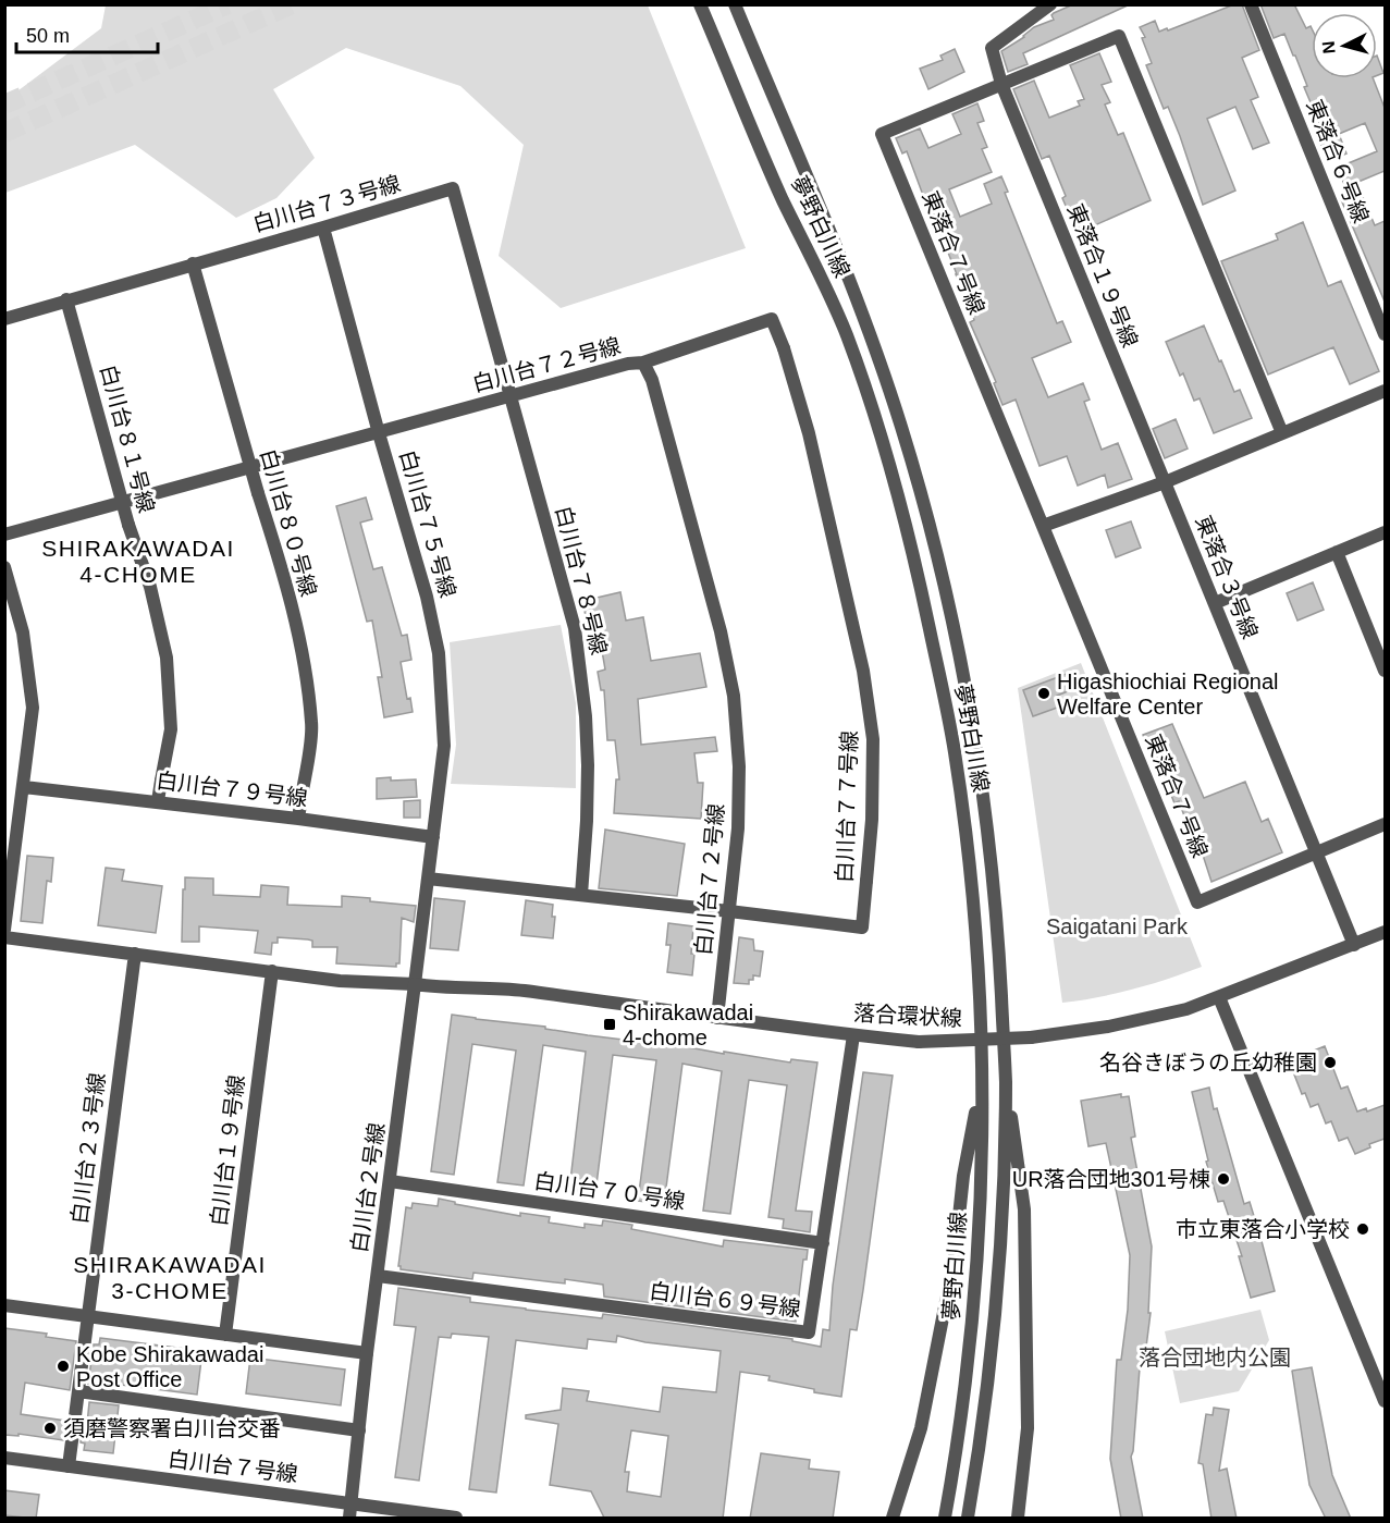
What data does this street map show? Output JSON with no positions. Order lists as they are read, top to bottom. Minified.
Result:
{"streets":{"street":["東落合６号線","白川台７３号線","夢野白川線","東落合７号線","東落合１９号線","白川台７２号線","白川台８１号線","白川台８０号線","白川台７５号線","東落合３号線","白川台７８号線","白川台７９号線","白川台７７号線","落合環状線","白川台２３号線","白川台１９号線","白川台２号線","白川台７０号線","白川台６９号線","白川台７号線"]},"crossings":[["白川台７３号線","白川台７２号線"],["白川台７３号線","白川台８１号線"],["白川台７３号線","白川台８０号線"],["白川台７３号線","白川台７５号線"],["白川台７３号線","白川台７８号線"],["東落合７号線","東落合１９号線"],["東落合７号線","東落合３号線"],["東落合１９号線","東落合３号線"],["白川台７２号線","白川台８１号線"],["白川台７２号線","白川台８０号線"],["白川台７２号線","白川台７５号線"],["白川台７２号線","白川台７８号線"],["白川台７２号線","白川台７７号線"],["白川台７２号線","落合環状線"],["白川台８１号線","白川台７９号線"],["白川台８０号線","白川台７９号線"],["白川台７５号線","白川台７９号線"],["白川台７５号線","白川台７７号線"],["白川台７５号線","白川台２号線"],["東落合３号線","落合環状線"],["白川台７８号線","白川台７７号線"],["白川台７７号線","白川台２号線"],["落合環状線","白川台２３号線"],["落合環状線","白川台１９号線"],["落合環状線","白川台２号線"],["落合環状線","白川台６９号線"],["白川台２３号線","白川台７号線"],["白川台２号線","白川台７０号線"],["白川台２号線","白川台６９号線"],["白川台２号線","白川台７号線"],["白川台７０号線","白川台６９号線"]],"districts":["SHIRAKAWADAI 4-CHOME","SHIRAKAWADAI 3-CHOME"],"parks":["Saigatani Park","落合団地内公園"],"places":{"other":["Higashiochiai Regional Welfare Center","名谷きぼうの丘幼稚園","UR落合団地301号棟","市立東落合小学校","Kobe Shirakawadai Post Office","須磨警察署白川台交番"],"transit":["Shirakawadai 4-chome"]},"scale_bar":"50 m","north":"left"}
